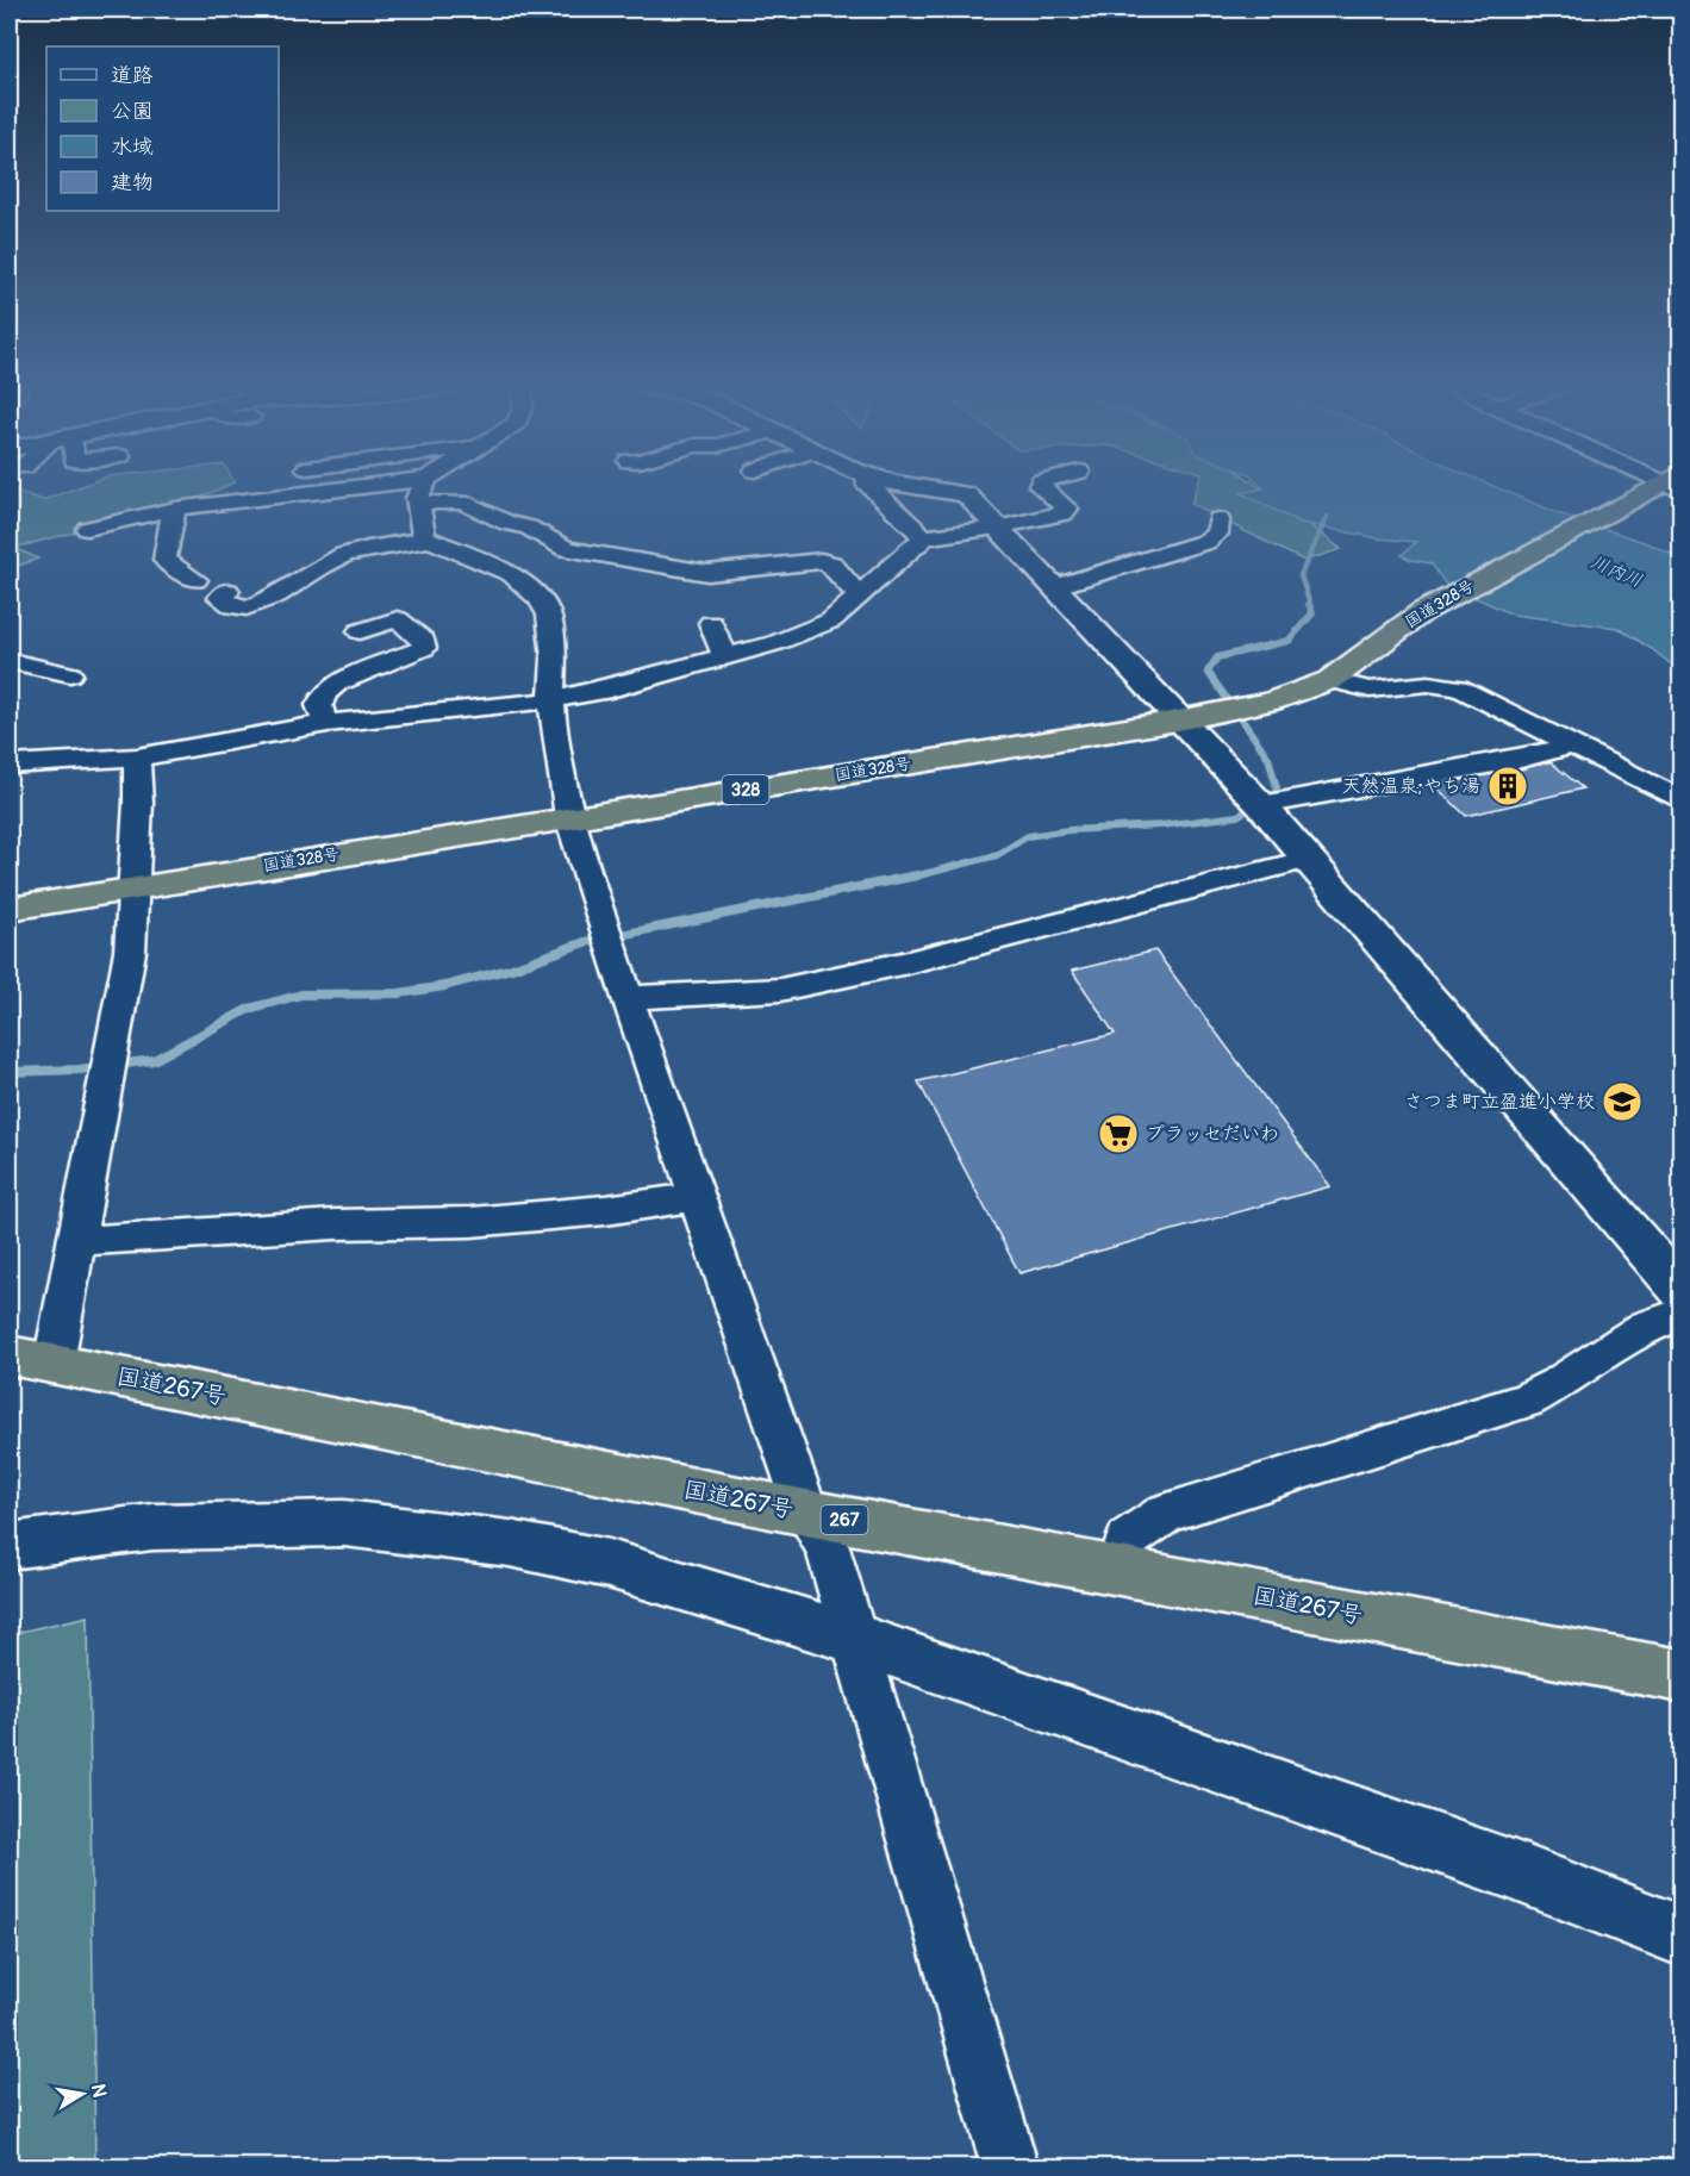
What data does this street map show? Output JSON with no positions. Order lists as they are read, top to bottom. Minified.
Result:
{"streets":{"highway":["国道328号","328","国道267号","267"]},"water":["川内川"],"places":{"building":["天然温泉;やち湯"],"school or university":["さつま町立盈進小学校"],"supermarket":["プラッセだいわ"]},"legend":["道路","公園","水域","建物"],"north":"right"}
